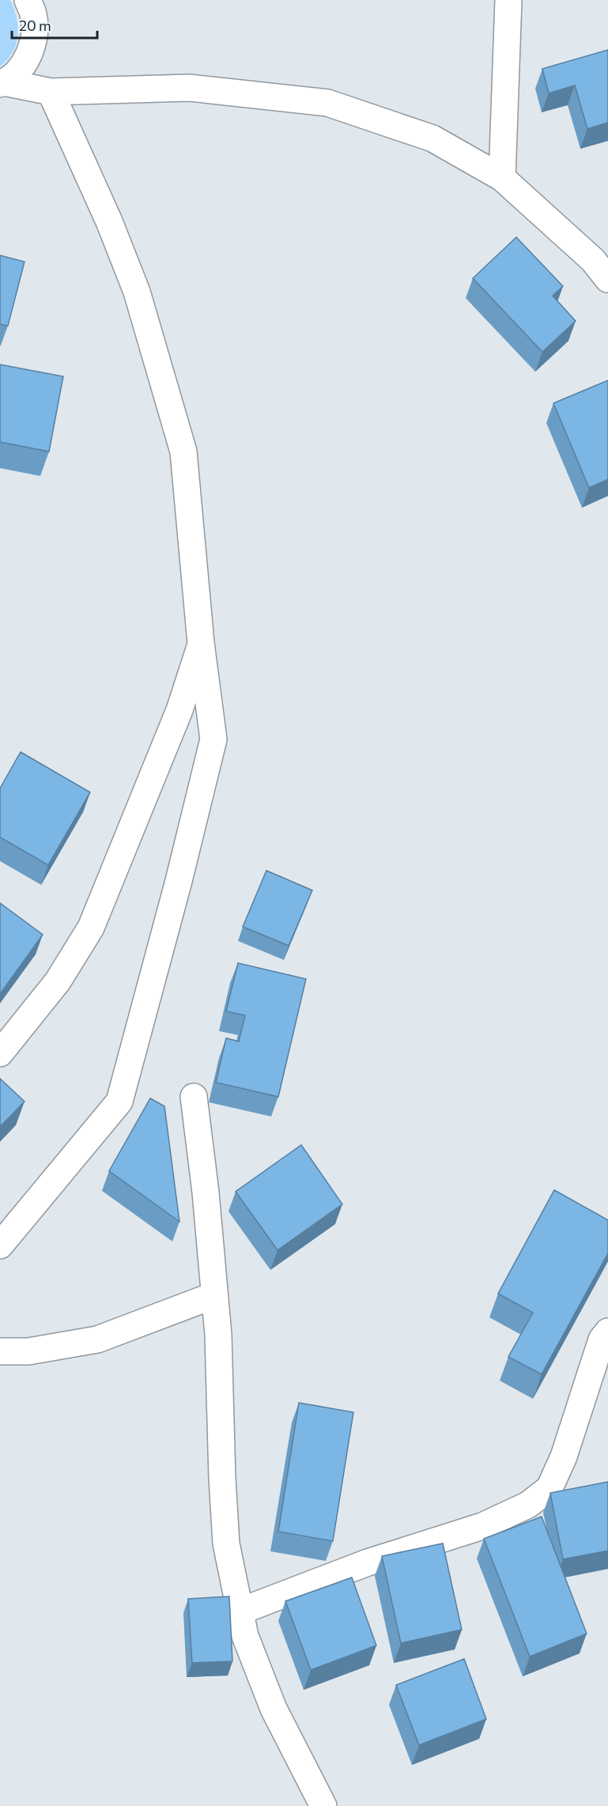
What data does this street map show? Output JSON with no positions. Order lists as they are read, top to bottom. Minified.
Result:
{"scale_bar":"20 m"}
